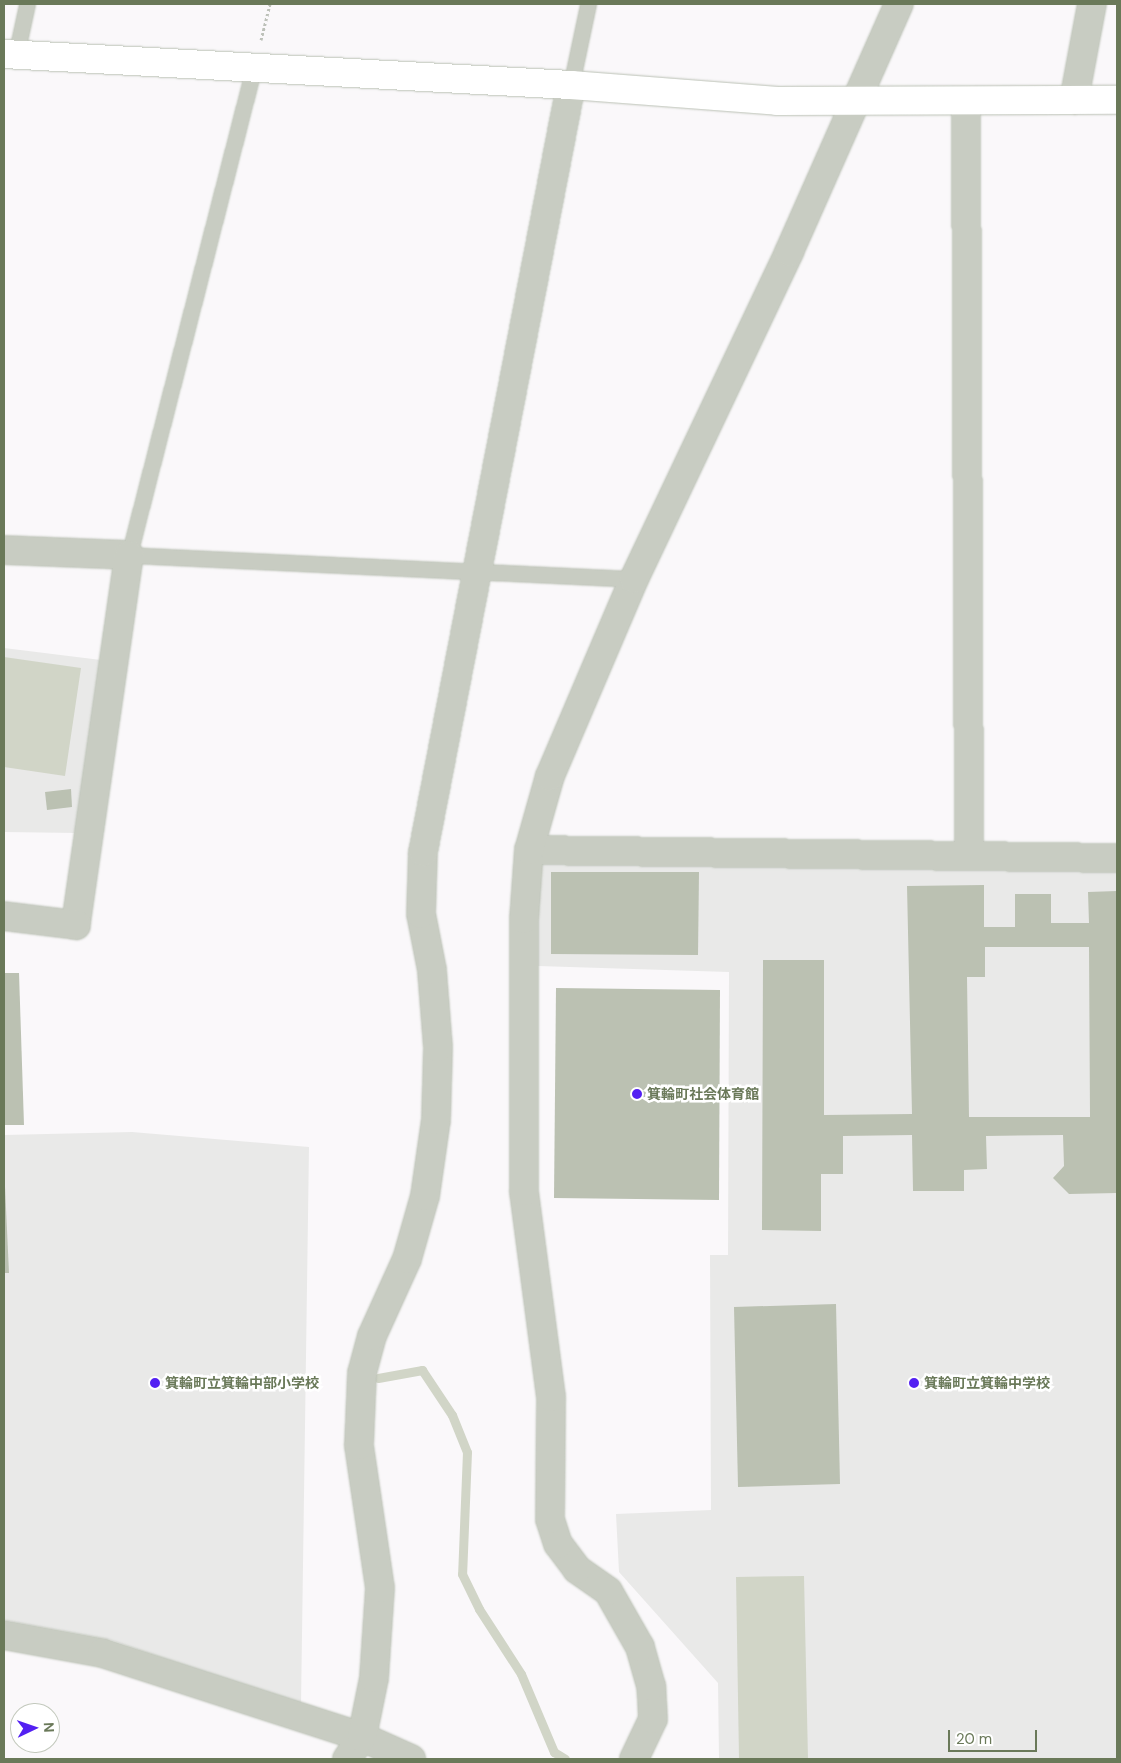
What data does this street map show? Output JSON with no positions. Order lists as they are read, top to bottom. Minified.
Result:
{"places":["箕輪町社会体育館","箕輪町立箕輪中部小学校","箕輪町立箕輪中学校"],"scale_bar":"20 m","north":"right"}
